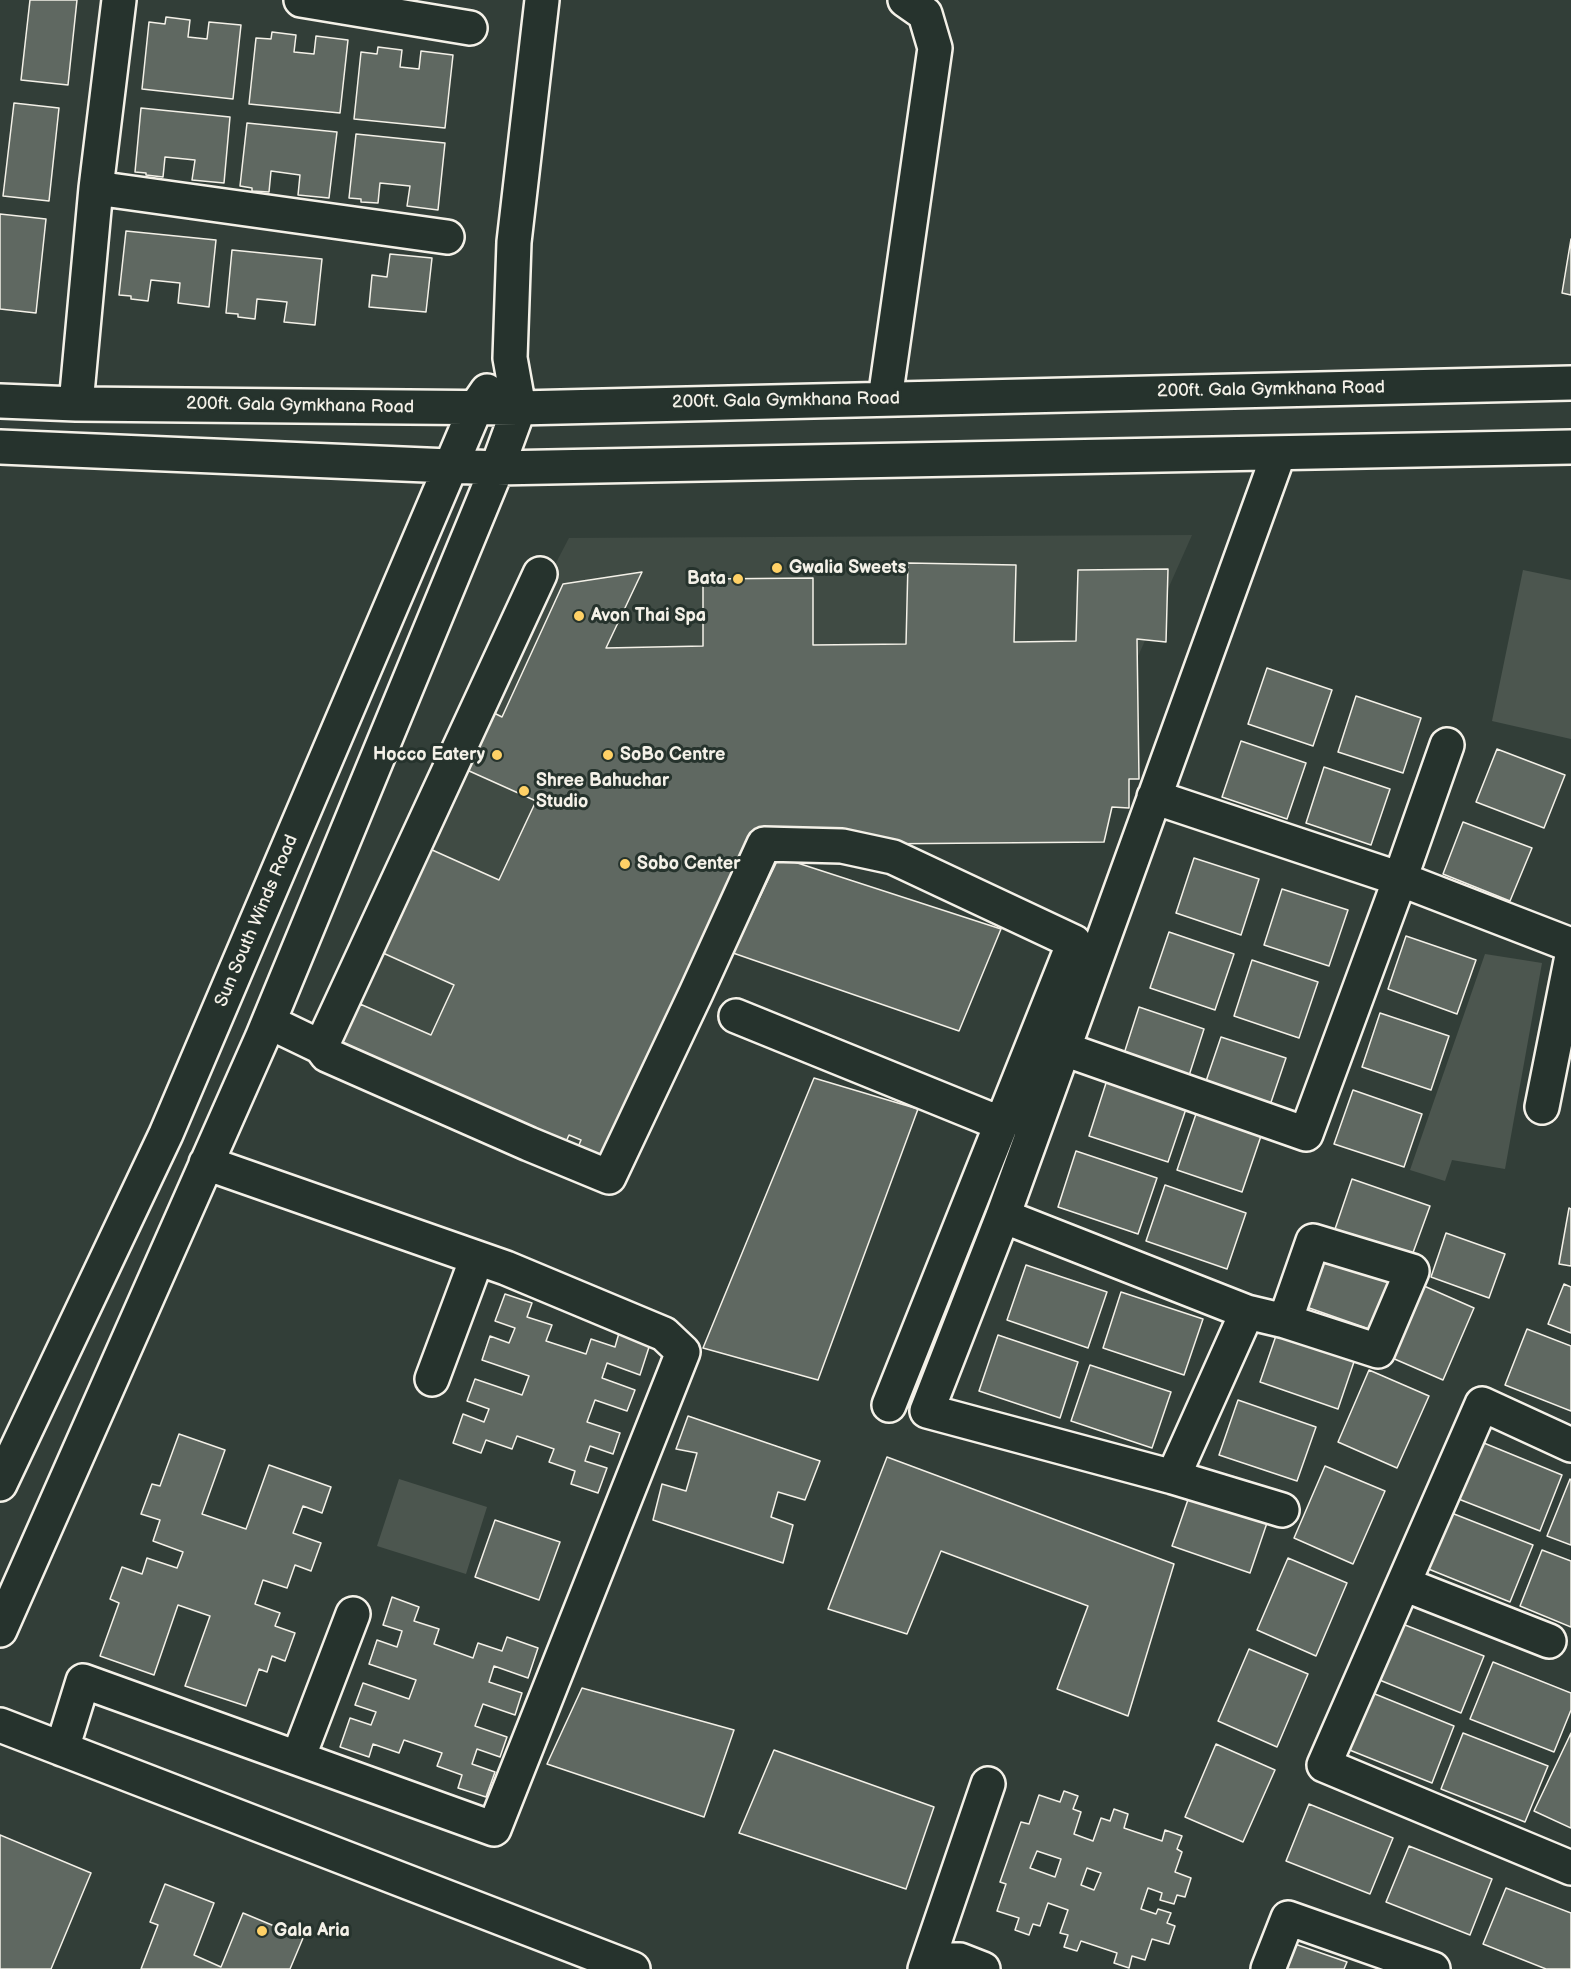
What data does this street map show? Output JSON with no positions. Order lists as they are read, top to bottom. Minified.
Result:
{"streets":{"street":["200ft. Gala Gymkhana Road","Sun South Winds Road"]},"crossings":[["200ft. Gala Gymkhana Road","Sun South Winds Road"]],"places":["Gwalia Sweets","Bata","Avon Thai Spa","Hocco Eatery","SoBo Centre","Shree Bahuchar Studio","Sobo Center","Gala Aria"]}
